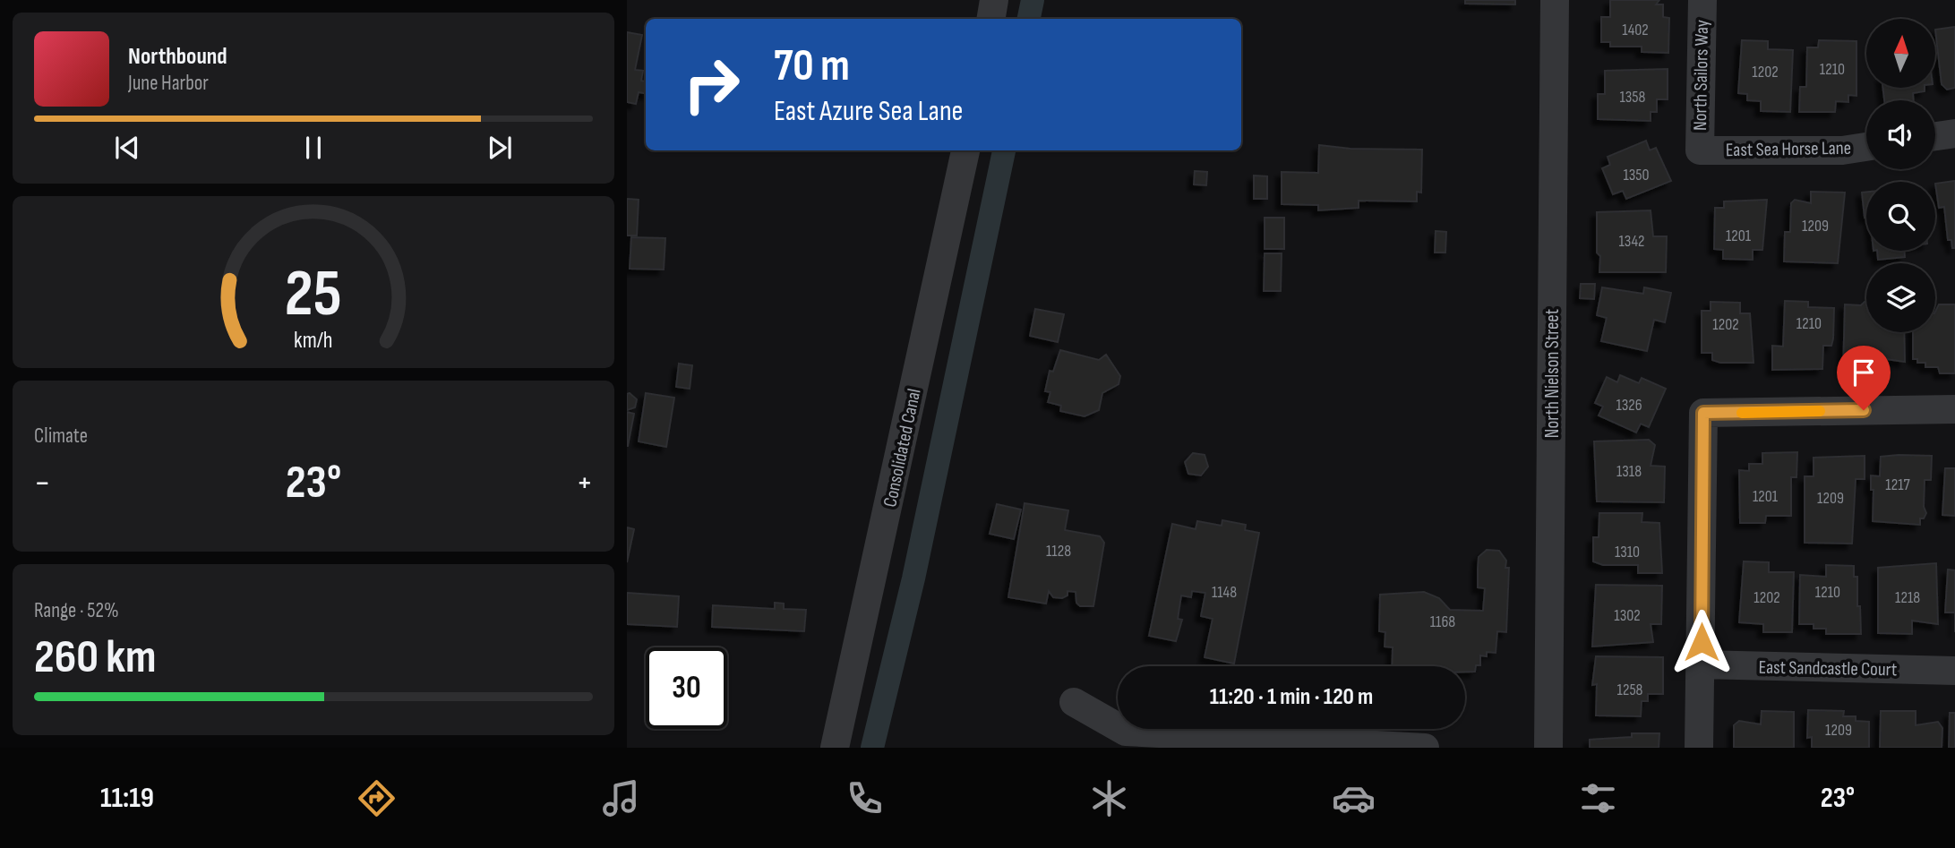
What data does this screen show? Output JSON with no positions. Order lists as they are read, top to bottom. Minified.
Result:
{"streets":{"street":["North Sailors Way","East Sea Horse Lane","North Nielson Street","Consolidated Canal","East Sandcastle Court"]},"crossings":[["North Sailors Way","East Sea Horse Lane"]],"house_numbers":["1402","1210","1202","1358","1350","1209","1201","1342","1210","1202","1326","1318","1217","1201","1209","1128","1310","1148","1210","1202","1218","1302","1168","1258","1209"],"north":"top","page":{"turn":["70 m","East Azure Sea Lane"],"song":["Northbound","June Harbor"],"tile":["Climate",["Range · 52%","260 km"]],"heat":["−","23°","+"],"limit":"30","trip":"11:20 · 1 min · 120 m","tabs":["11:19","23°"],"gauge":["25","km/h"]}}
